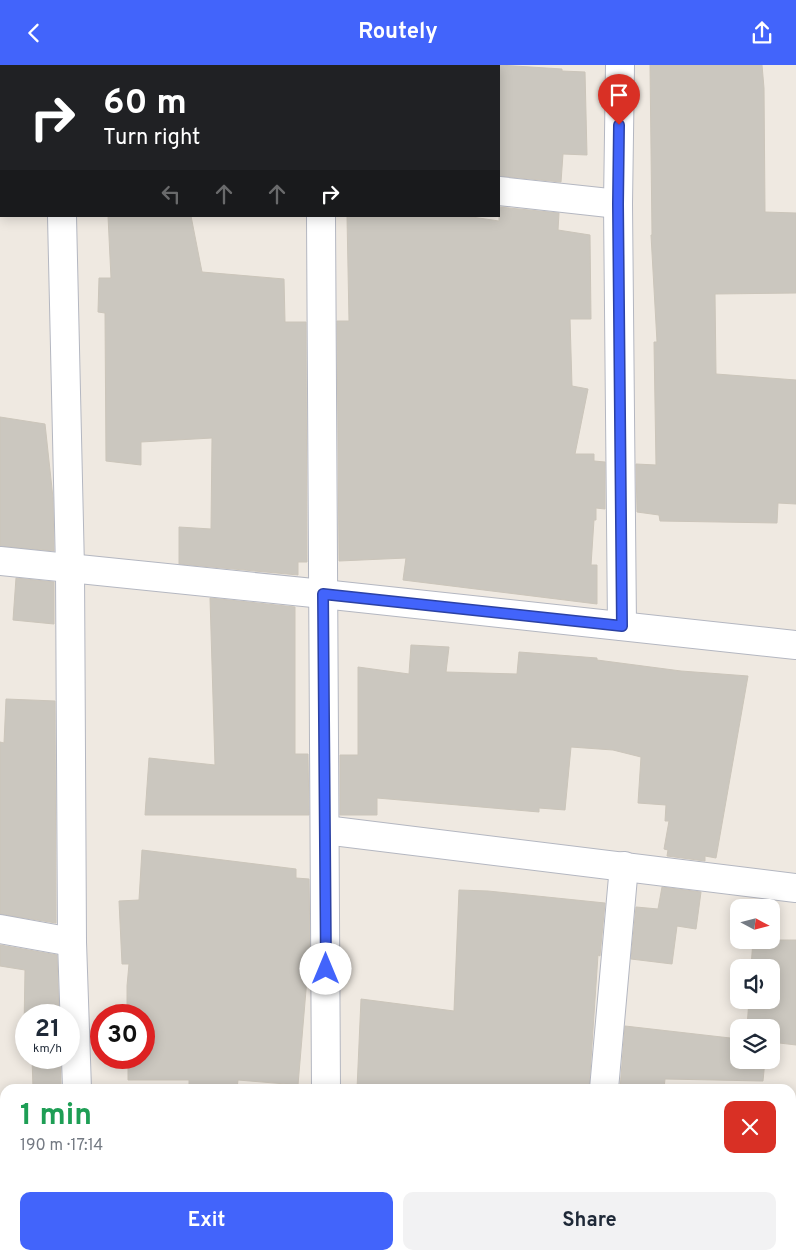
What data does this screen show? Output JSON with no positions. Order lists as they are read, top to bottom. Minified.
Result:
{"north":"right","page":{"header":"Routely","turn":["60 m","Turn right"],"speed":"21 km/h","limit":"30","heading":["1 min","190 m · 17:14"],"buttons":["Exit","Share"]}}
